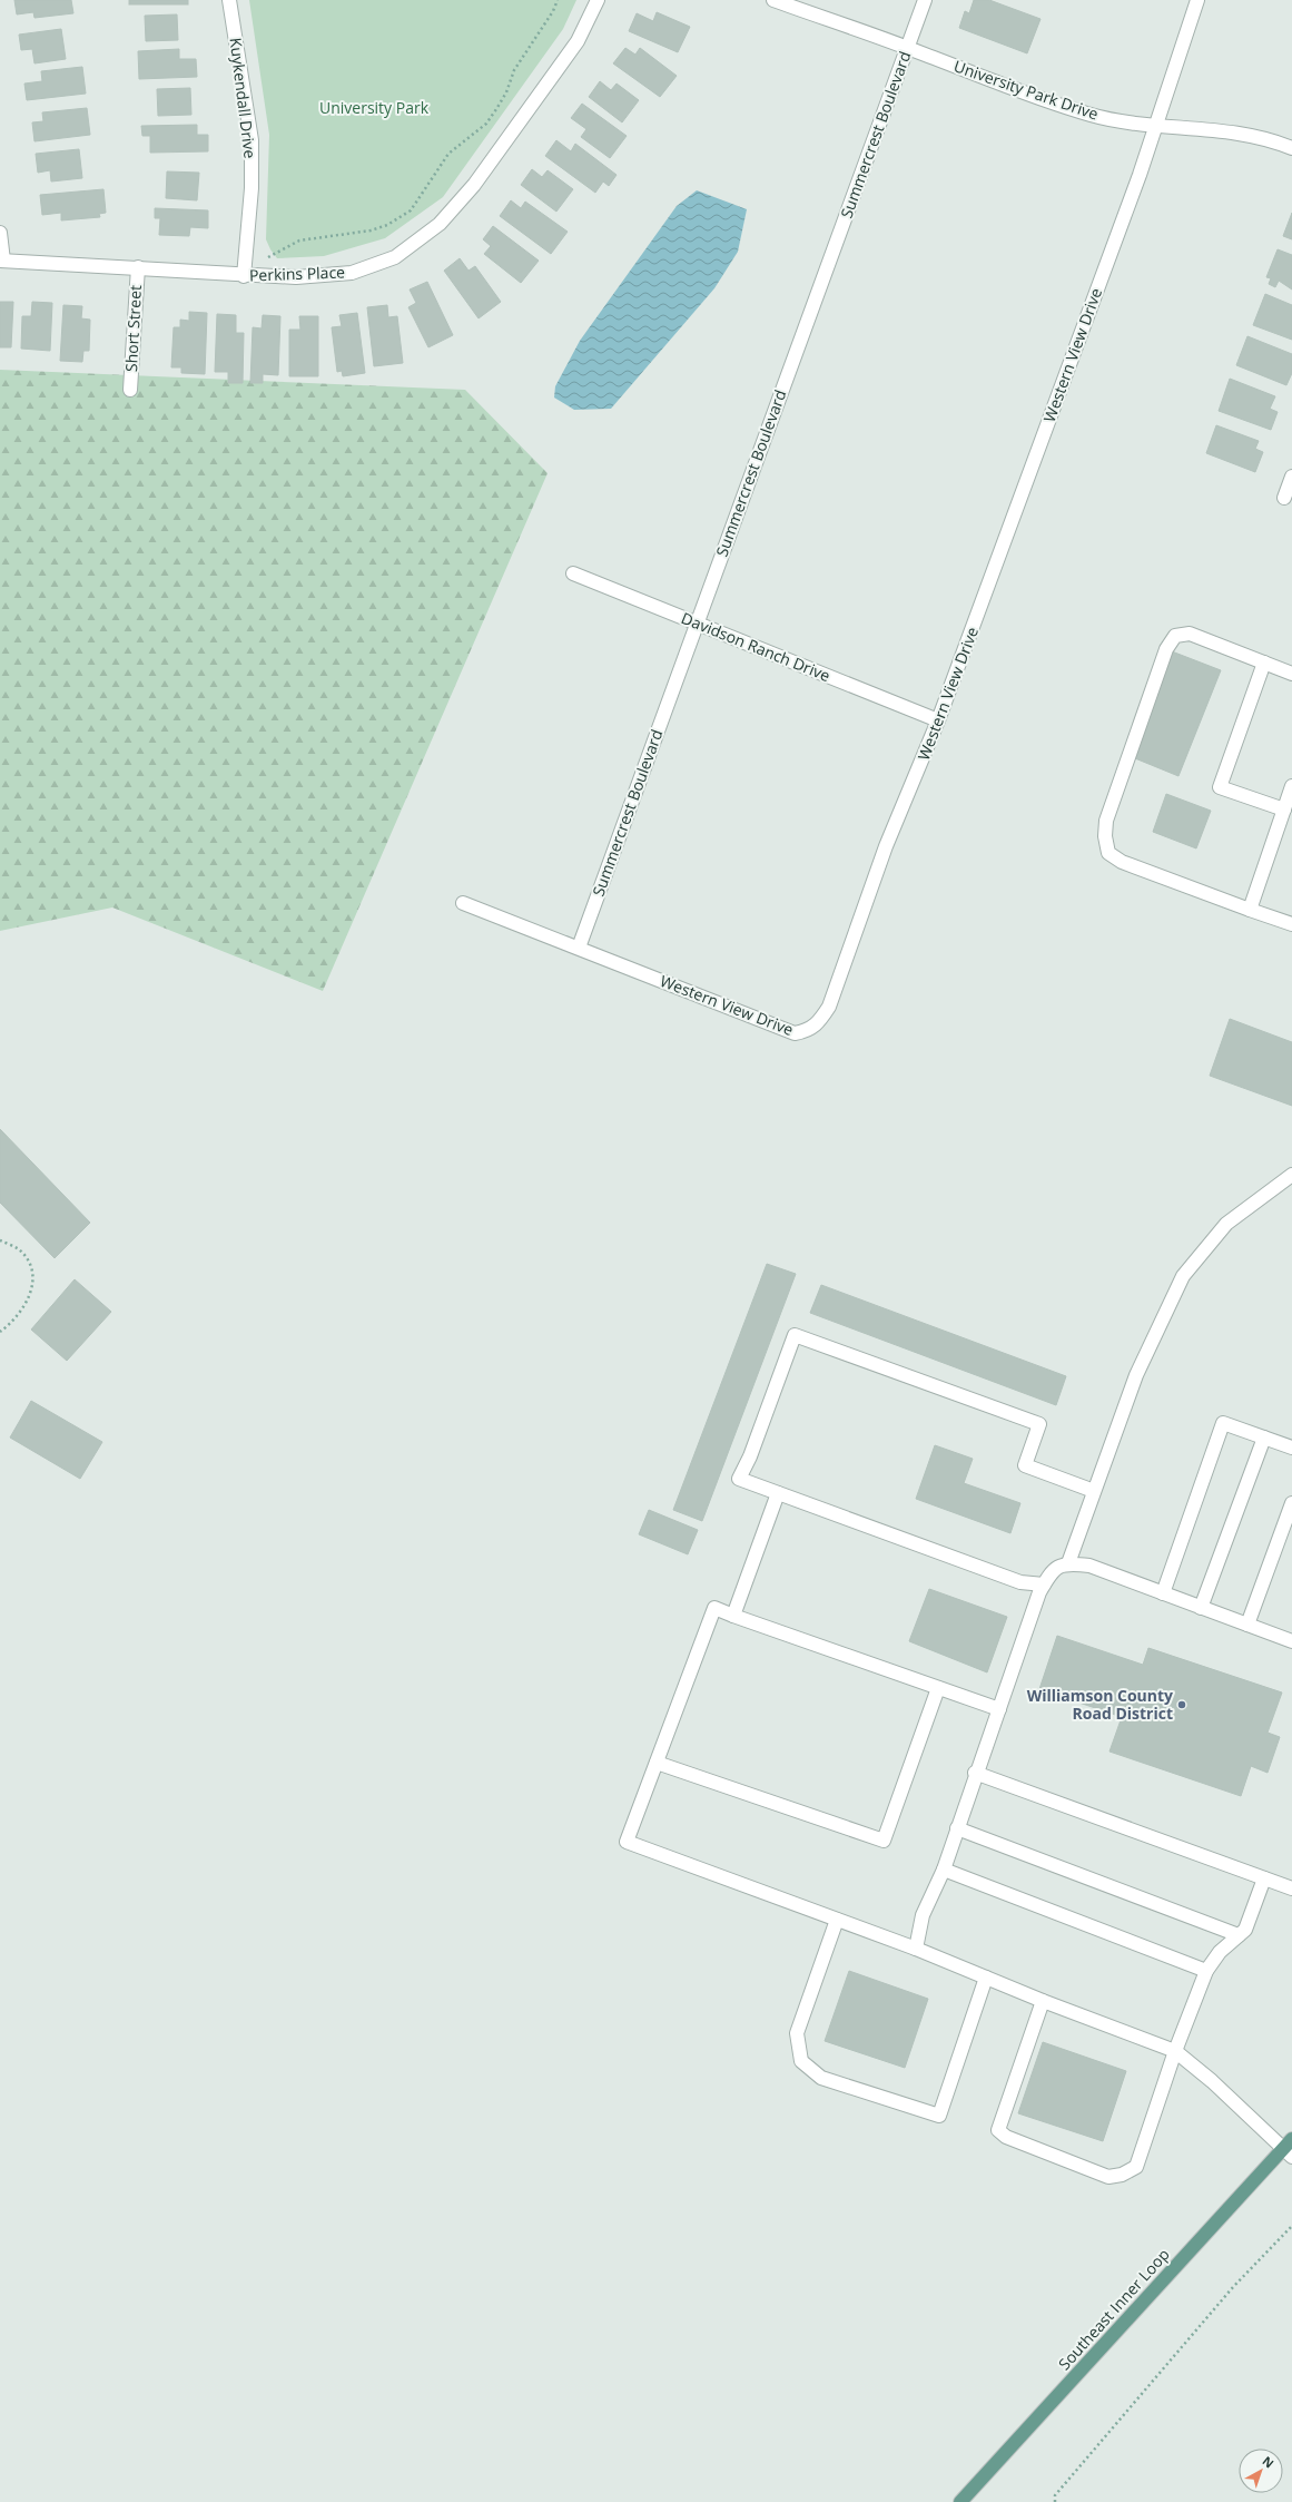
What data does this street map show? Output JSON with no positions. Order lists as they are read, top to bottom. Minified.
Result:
{"streets":{"main road":["Southeast Inner Loop"],"street":["University Park Drive","Kuykendall Drive","Summercrest Boulevard","Perkins Place","Short Street","Western View Drive","Davidson Ranch Drive"]},"crossings":[["University Park Drive","Summercrest Boulevard"],["University Park Drive","Western View Drive"],["Kuykendall Drive","Perkins Place"],["Summercrest Boulevard","Western View Drive"],["Summercrest Boulevard","Davidson Ranch Drive"],["Perkins Place","Short Street"],["Western View Drive","Davidson Ranch Drive"]],"parks":["University Park"],"places":["Williamson County Road District"],"north":"top right"}
